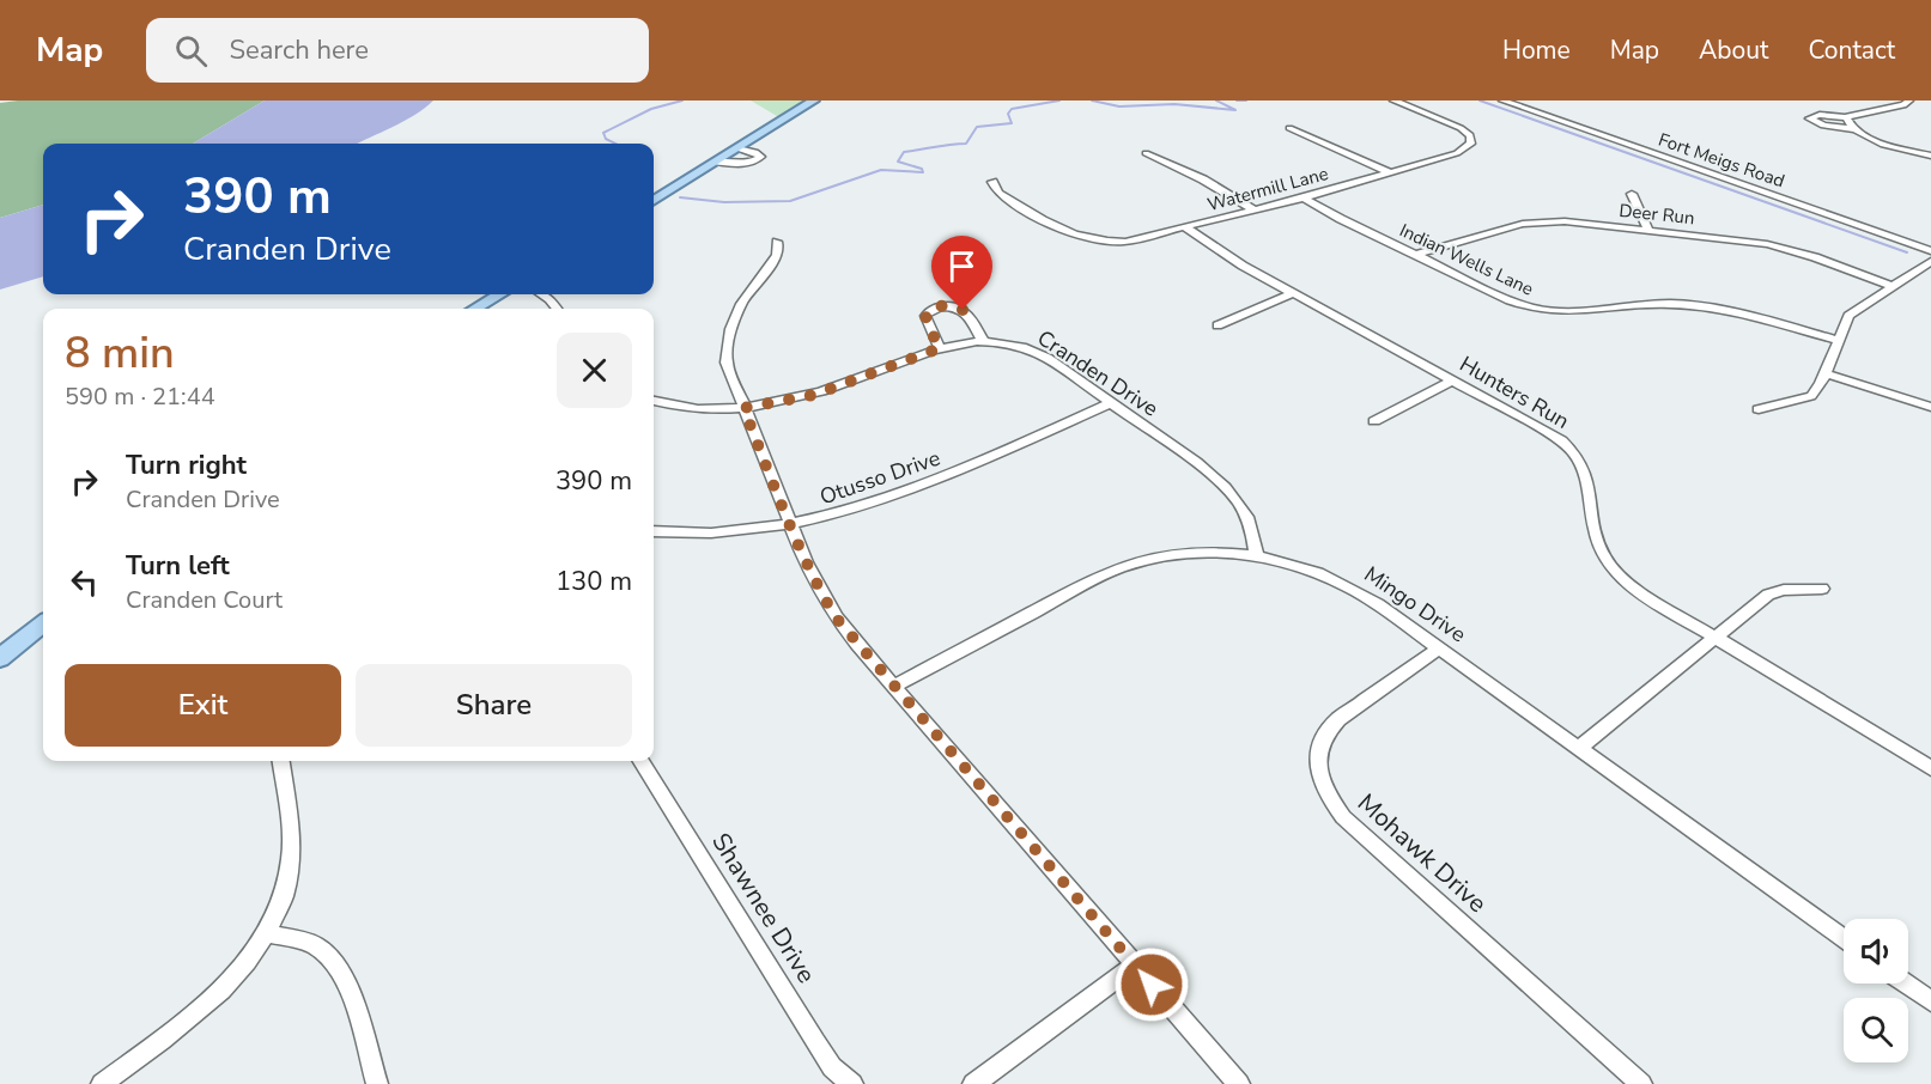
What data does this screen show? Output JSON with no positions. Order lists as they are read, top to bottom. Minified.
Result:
{"streets":{"street":["Fort Meigs Road","Watermill Lane","Deer Run","Indian Wells Lane","Cranden Drive","Hunters Run","Otusso Drive","Mingo Drive","Mohawk Drive","Shawnee Drive"]},"crossings":[["Watermill Lane","Indian Wells Lane"],["Watermill Lane","Hunters Run"],["Deer Run","Indian Wells Lane"],["Cranden Drive","Otusso Drive"],["Cranden Drive","Mingo Drive"],["Mingo Drive","Mohawk Drive"]],"page":{"header":"Map","search":"Search here","nav":["Home","Map","About","Contact"],"turn":["390 m","Cranden Drive"],"heading":["8 min","590 m · 21:44"],"list":[{"name":"Turn right","note":"Cranden Drive","value":"390 m"},{"name":"Turn left","note":"Cranden Court","value":"130 m"}],"buttons":["Exit","Share"]}}
